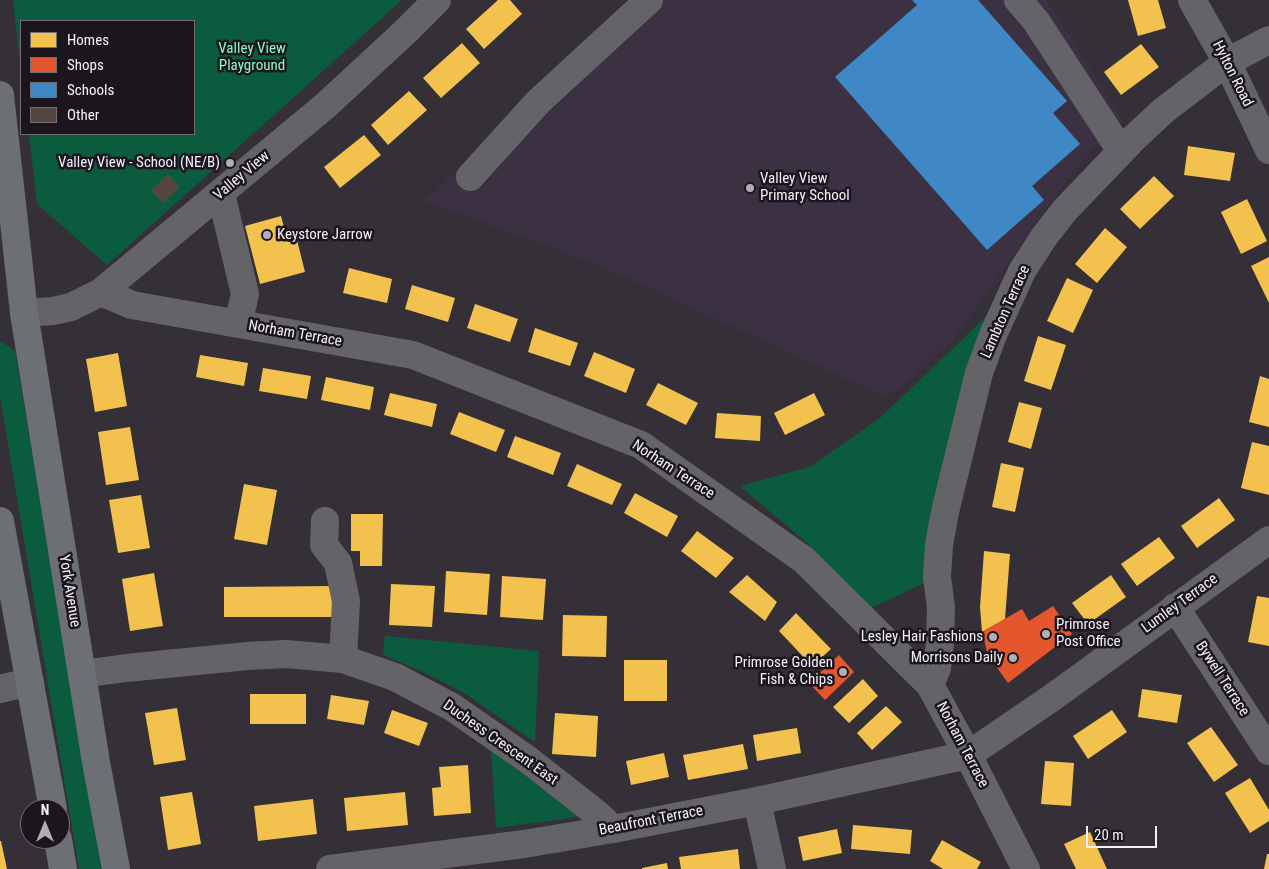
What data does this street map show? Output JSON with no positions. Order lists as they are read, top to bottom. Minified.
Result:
{"streets":{"main road":["York Avenue"],"street":["Hylton Road","Valley View","Lambton Terrace","Norham Terrace","Lumley Terrace","Bywell Terrace","Duchess Crescent East","Beaufront Terrace"]},"crossings":[["Hylton Road","Lambton Terrace"],["Valley View","Norham Terrace"],["Valley View","York Avenue"],["Lambton Terrace","Norham Terrace"],["Norham Terrace","Lumley Terrace"],["Norham Terrace","Beaufront Terrace"],["York Avenue","Duchess Crescent East"],["Lumley Terrace","Bywell Terrace"],["Lumley Terrace","Beaufront Terrace"],["Duchess Crescent East","Beaufront Terrace"]],"parks":["Valley View Playground"],"places":["Valley View - School (NE/B)","Valley View Primary School","Keystore Jarrow","Primrose Post Office","Lesley Hair Fashions","Morrisons Daily","Primrose Golden Fish & Chips"],"legend":["Homes","Shops","Schools","Other"],"scale_bar":"20 m","north":"top"}
